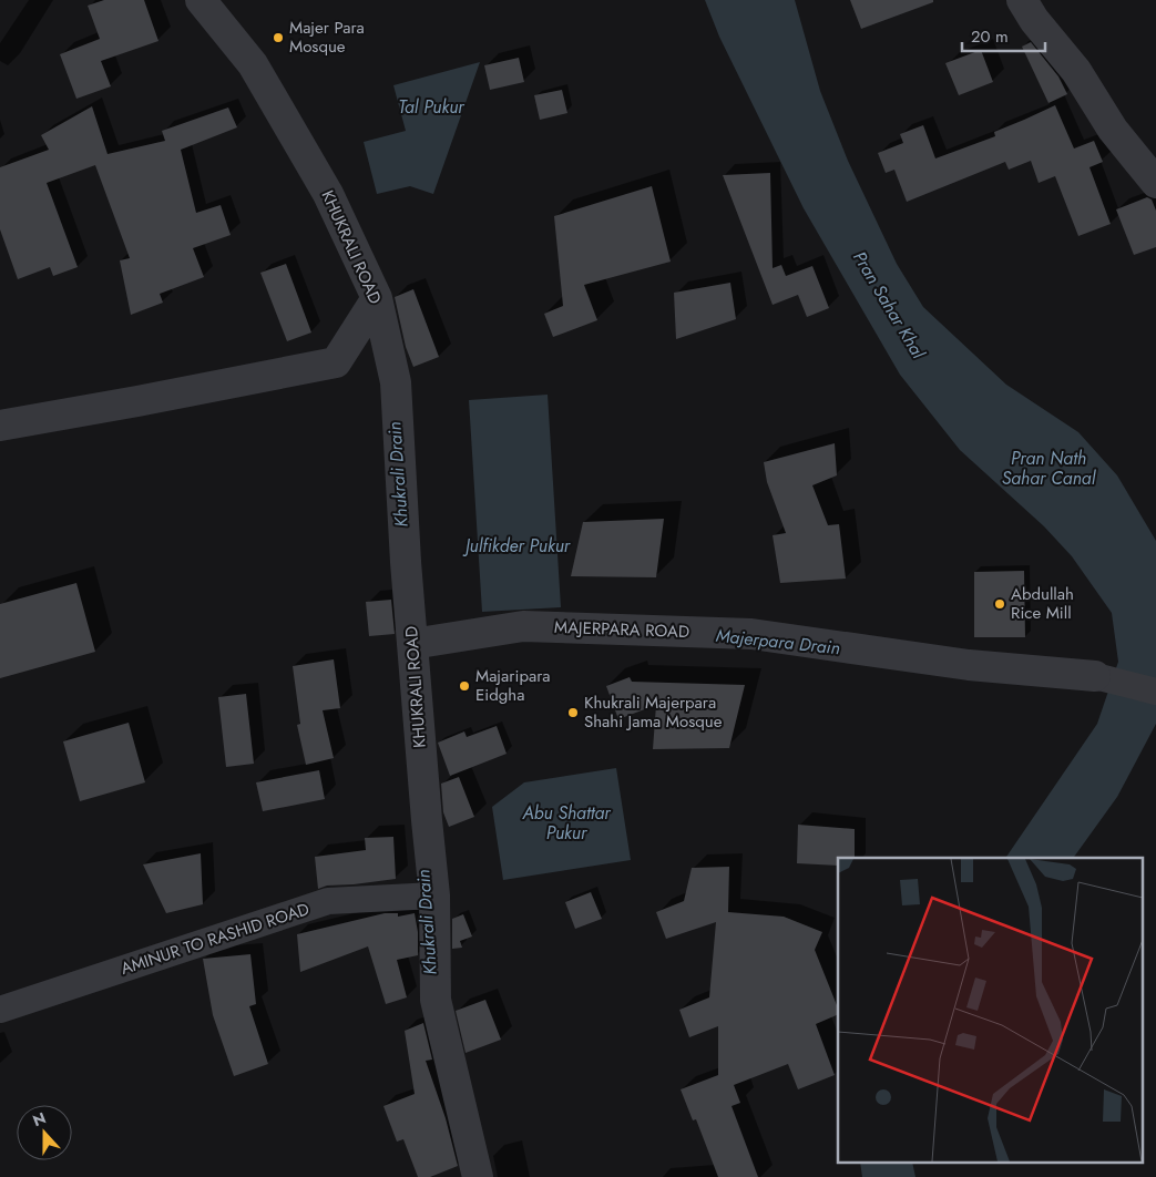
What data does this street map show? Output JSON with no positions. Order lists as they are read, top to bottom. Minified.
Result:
{"streets":{"street":["KHUKRALI ROAD","MAJERPARA ROAD","AMINUR TO RASHID ROAD"]},"crossings":[["KHUKRALI ROAD","MAJERPARA ROAD"],["KHUKRALI ROAD","AMINUR TO RASHID ROAD"]],"water":["Tal Pukur","Pran Sahar Khal","Pran Nath Sahar Canal","Khukrali Drain","Julfikder Pukur","Majerpara Drain","Abu Shattar Pukur"],"places":["Majer Para Mosque","Abdullah Rice Mill","Majaripara Eidgha","Khukrali Majerpara Shahi Jama Mosque"],"scale_bar":"20 m","north":"top"}
